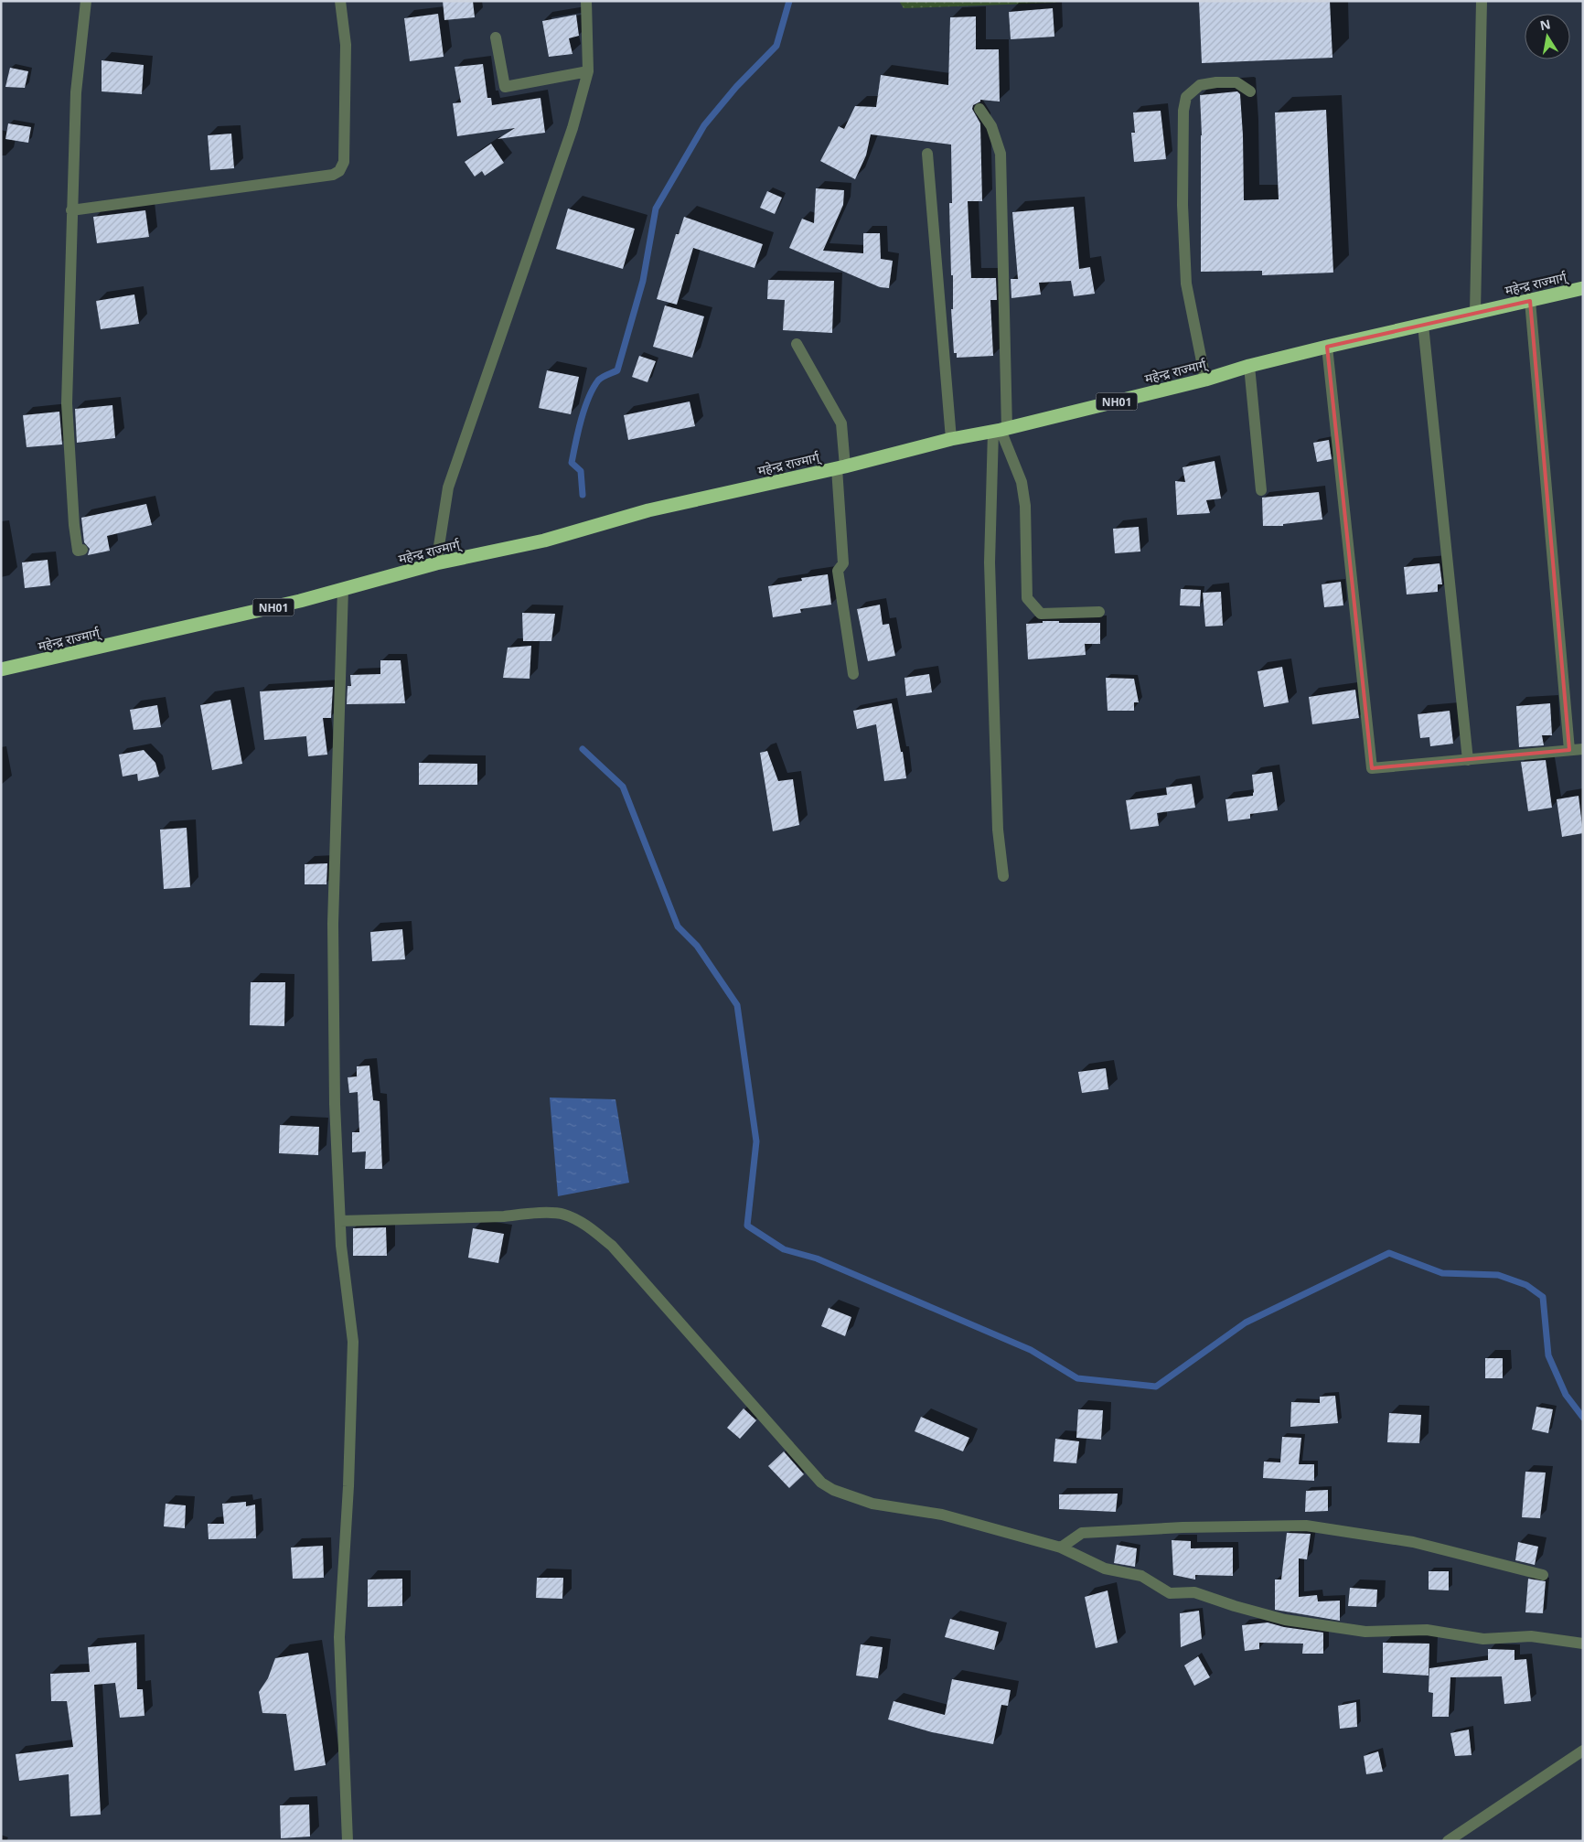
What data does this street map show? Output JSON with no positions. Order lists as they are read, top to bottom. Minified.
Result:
{"streets":{"highway":["महेन्द्र राज्मार्ग्","NH01"]},"north":"top"}
